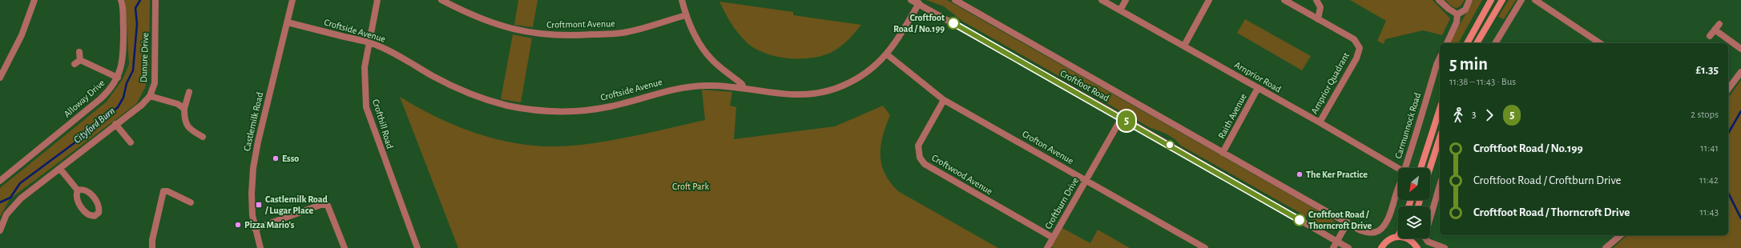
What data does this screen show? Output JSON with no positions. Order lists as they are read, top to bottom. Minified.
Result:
{"streets":{"street":["Croftmont Avenue","Croftside Avenue","Dunure Drive","Arnprior Road","Arnprior Quadrant","Croftfoot Road","Alloway Drive","Raith Avenue","Castlemilk Road","Crofthill Road","Carmunnock Road","Crofton Avenue","Croftwood Avenue","Croftburn Drive"]},"crossings":[["Croftside Avenue","Croftfoot Road"],["Croftside Avenue","Castlemilk Road"],["Croftside Avenue","Crofthill Road"],["Croftside Avenue","Crofton Avenue"],["Arnprior Road","Arnprior Quadrant"],["Arnprior Road","Raith Avenue"],["Croftfoot Road","Raith Avenue"],["Croftfoot Road","Carmunnock Road"],["Croftfoot Road","Croftburn Drive"],["Crofton Avenue","Croftwood Avenue"],["Crofton Avenue","Croftburn Drive"],["Croftwood Avenue","Croftburn Drive"]],"water":["Cityford Burn"],"parks":["Croft Park"],"places":{"other":["Croftfoot Road / No.199","Esso","The Ker Practice","Croftfoot Road / Thorncroft Drive","Pizza Mario's"],"transit":["Castlemilk Road / Lugar Place"]},"lines":["bus line 5"],"north":"bottom left","page":{"on_map":"5","heading":["5 min","11:38 – 11:43 · Bus","£1.35"],"legs":["3","5","2 stops"],"list":[{"name":"Croftfoot Road / No.199","value":"11:41"},{"name":"Croftfoot Road / Croftburn Drive","value":"11:42"},{"name":"Croftfoot Road / Thorncroft Drive","value":"11:43"}]}}
